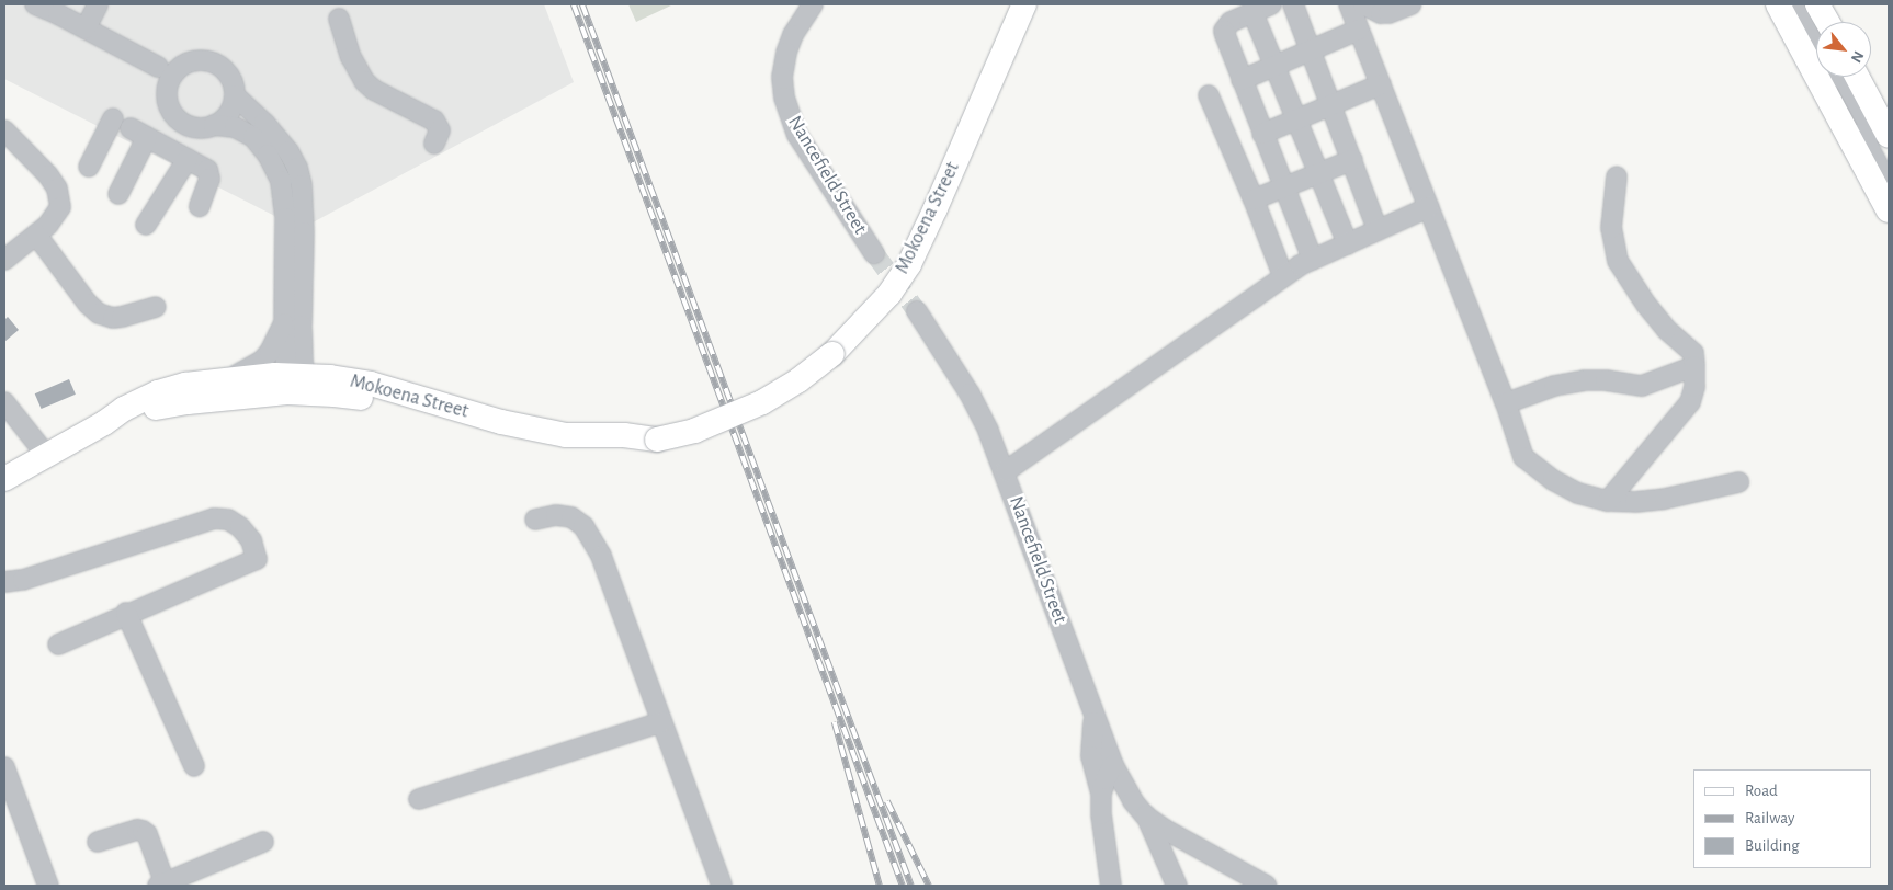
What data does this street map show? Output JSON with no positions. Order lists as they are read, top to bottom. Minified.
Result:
{"streets":{"main road":["Mokoena Street"],"street":["Nancefield Street"]},"legend":["Road","Railway","Building"],"north":"bottom right"}
